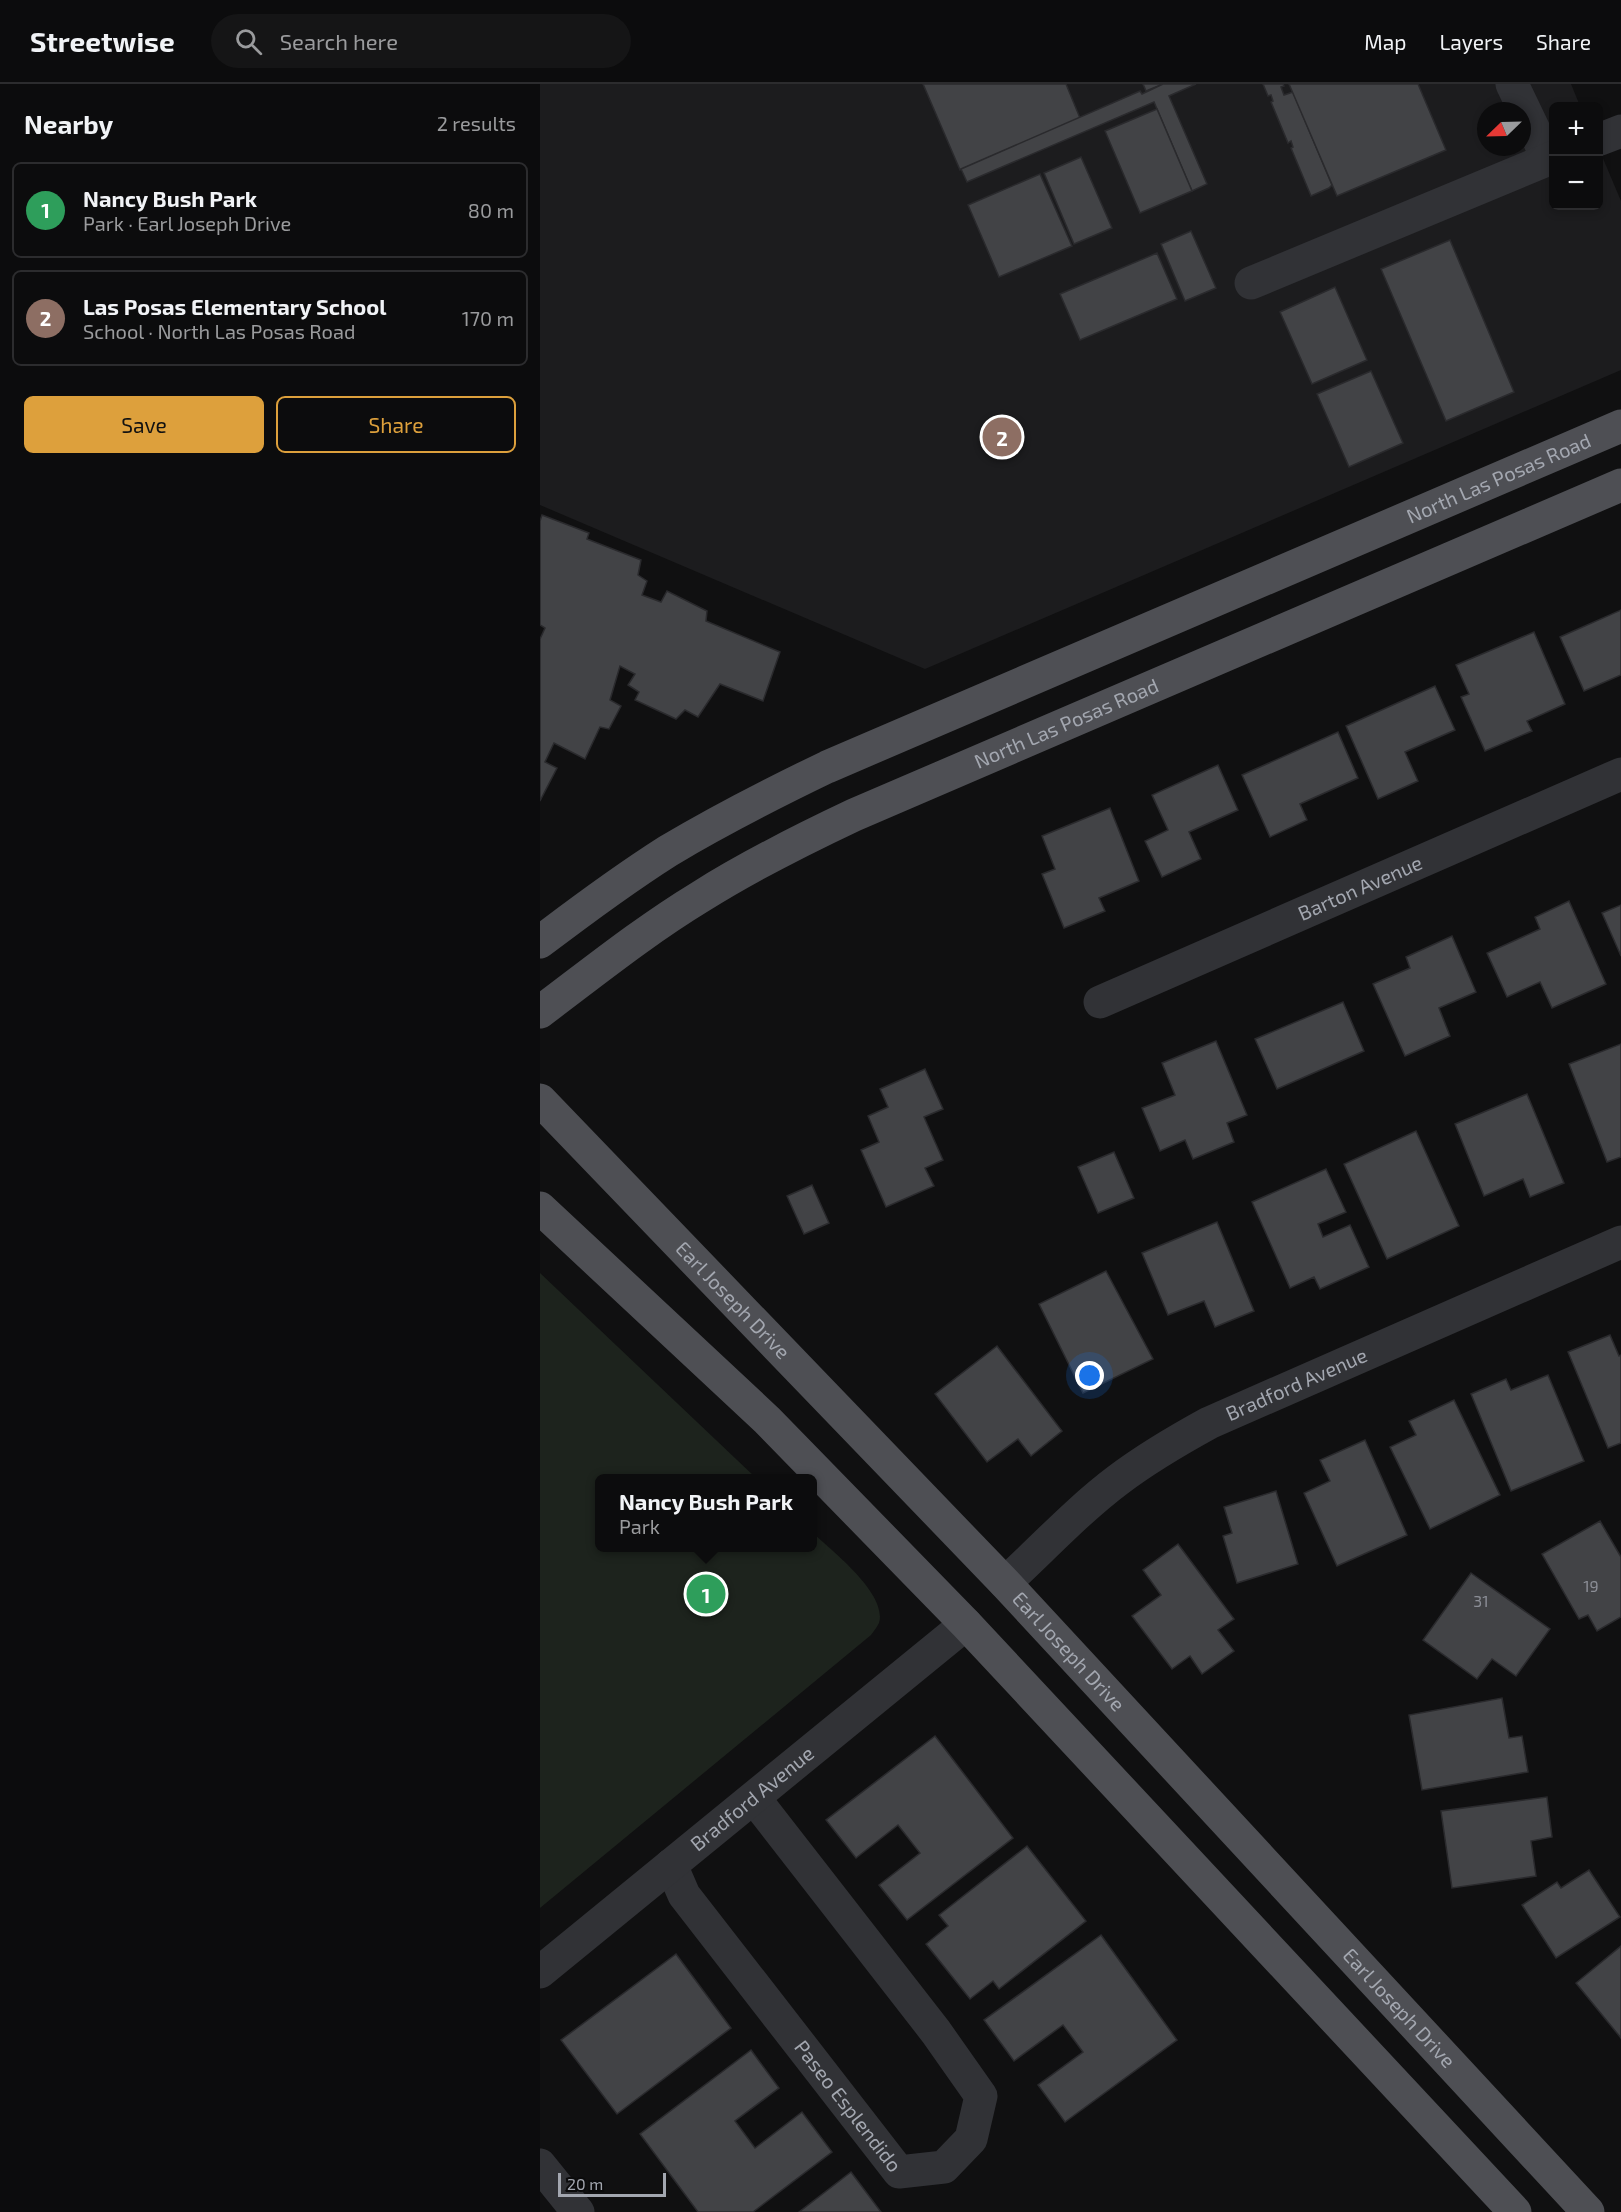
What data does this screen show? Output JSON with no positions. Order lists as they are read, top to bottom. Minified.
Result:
{"streets":{"main road":["North Las Posas Road","Earl Joseph Drive"],"street":["Barton Avenue","Bradford Avenue","Paseo Esplendido"]},"crossings":[["Earl Joseph Drive","Bradford Avenue"],["Bradford Avenue","Paseo Esplendido"]],"house_numbers":["19","31"],"scale_bar":"20 m","north":"bottom left","page":{"header":"Streetwise","search":"Search here","nav":["Map","Layers","Share"],"heading":["Nearby","2 results"],"map_buttons":["+","−"],"list":[{"mark":"1","name":"Nancy Bush Park","note":"Park · Earl Joseph Drive","value":"80 m"},{"mark":"2","name":"Las Posas Elementary School","note":"School · North Las Posas Road","value":"170 m"}],"buttons":["Save","Share"],"pins":["2","1"],"popup":["Nancy Bush Park","Park"],"scale":"20 m"}}
